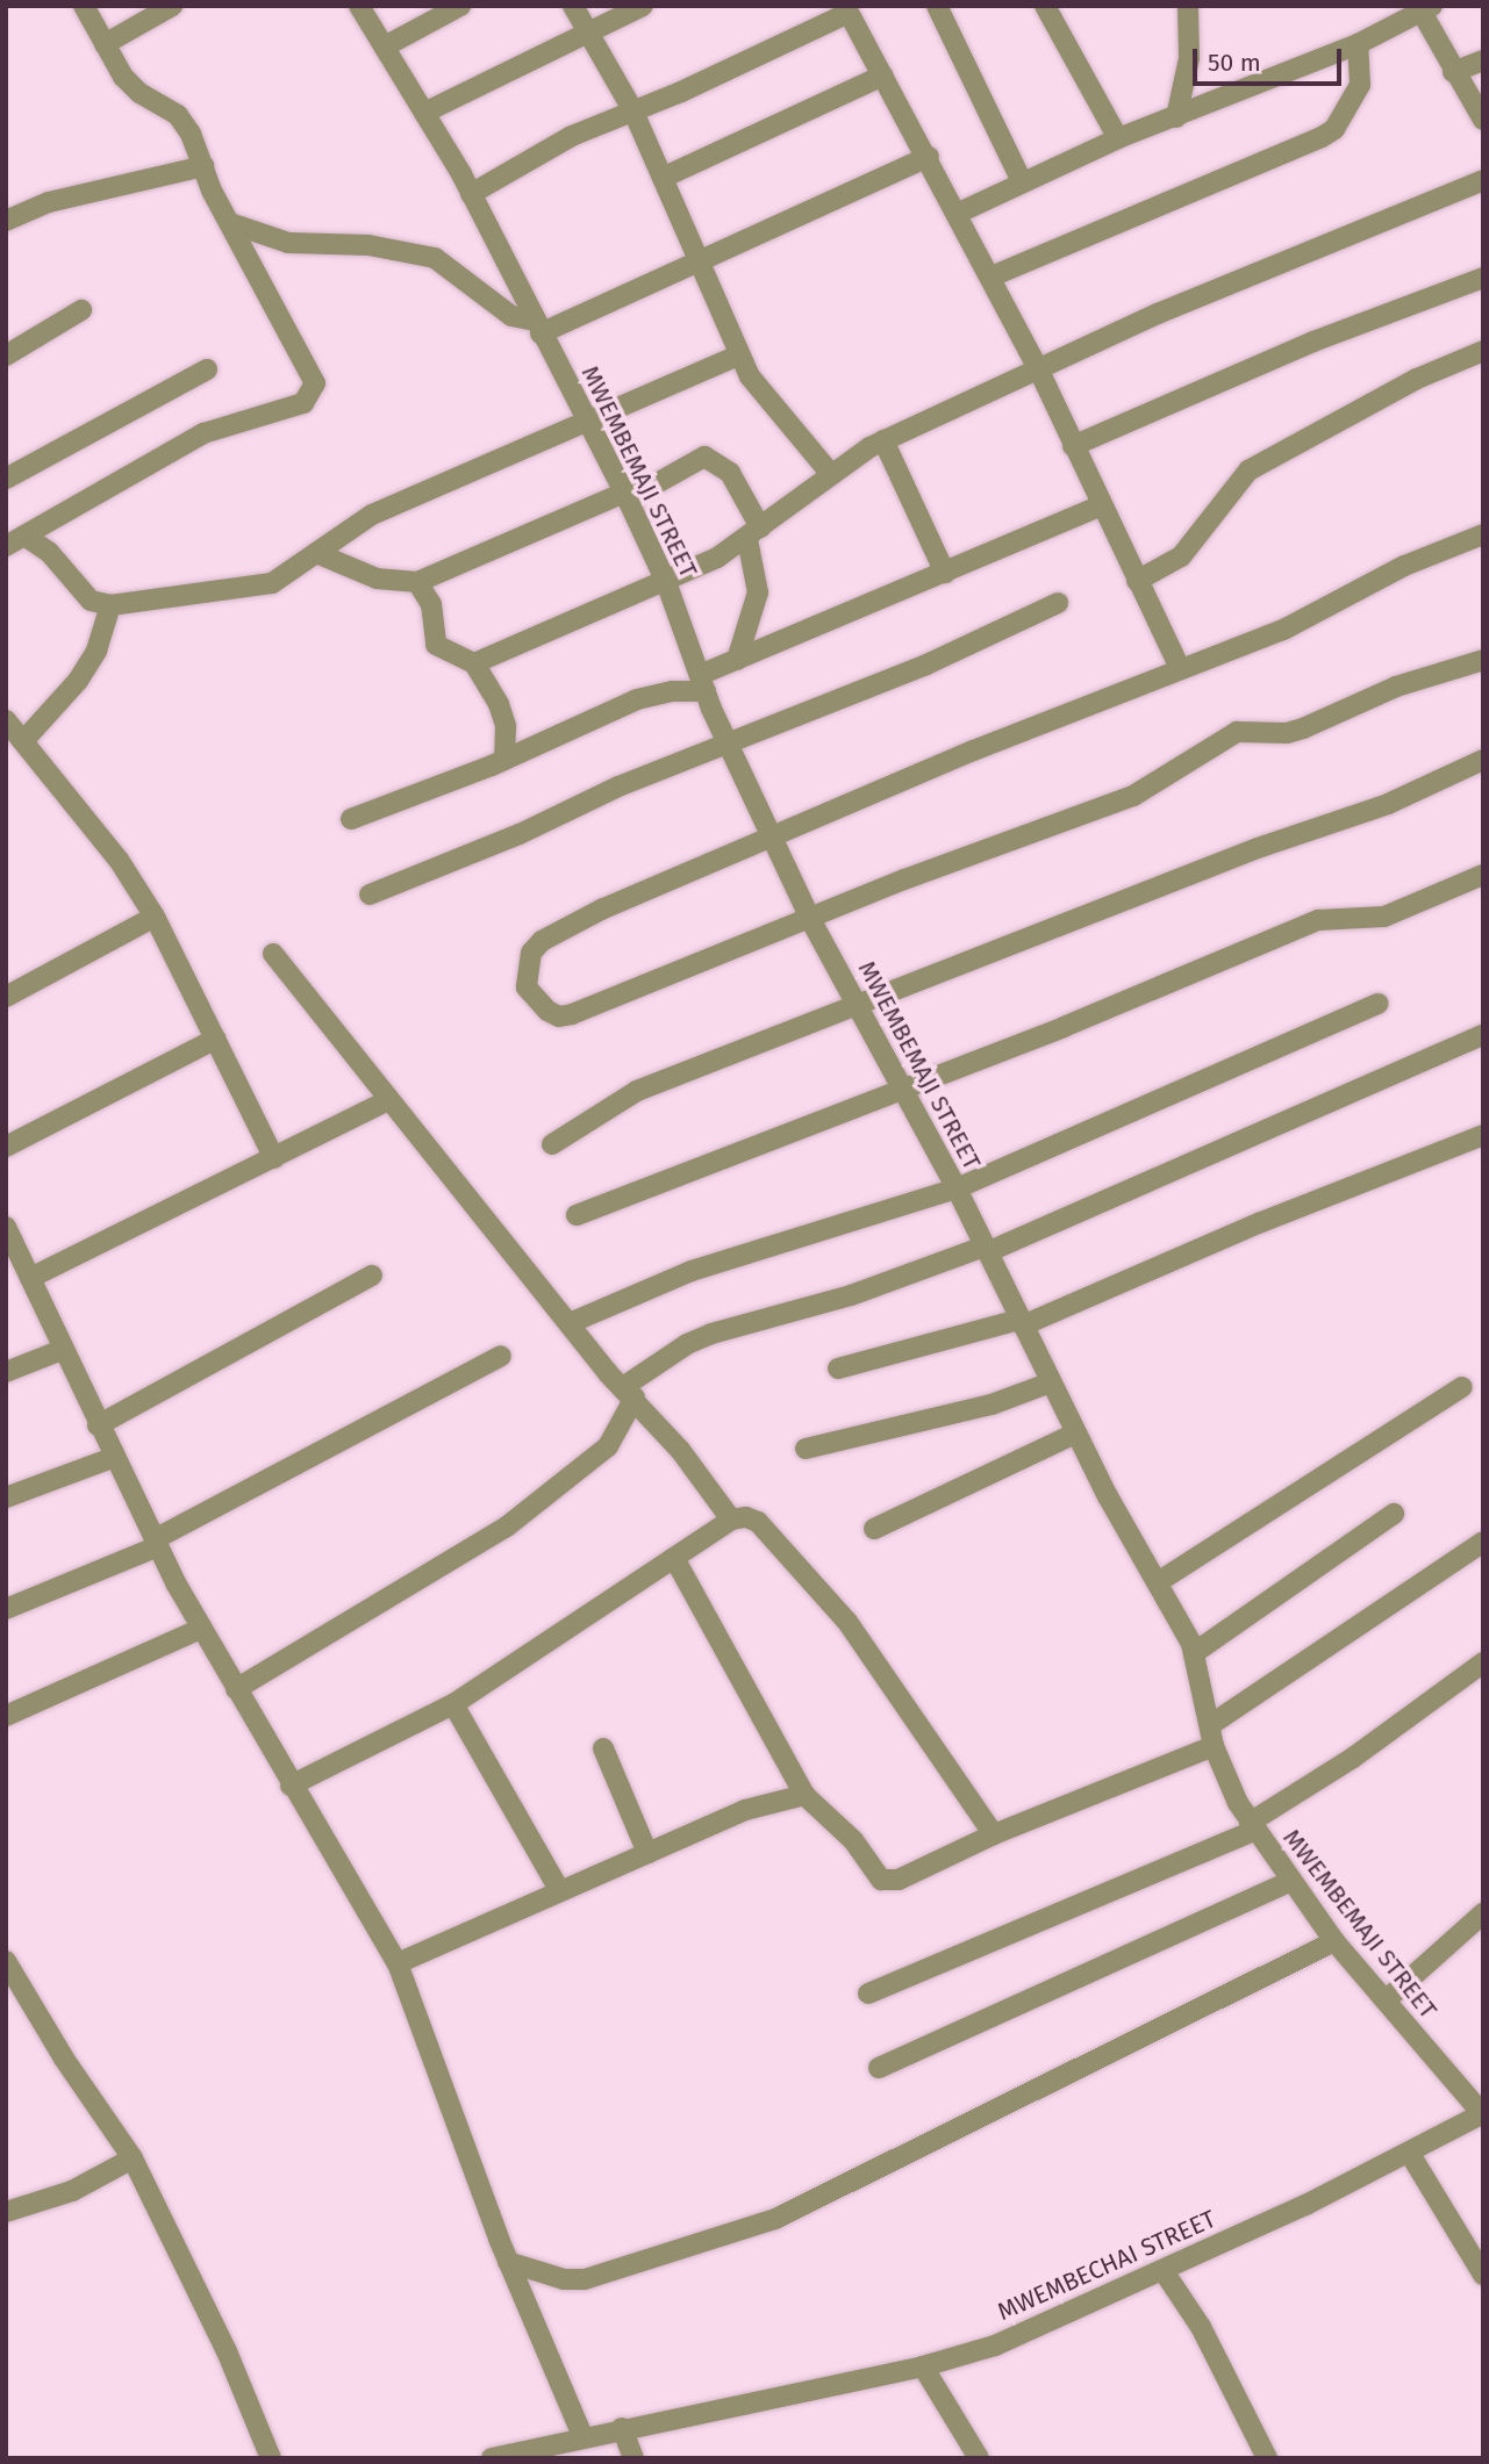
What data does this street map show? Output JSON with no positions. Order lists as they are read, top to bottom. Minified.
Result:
{"streets":{"street":["MWEMBEMAJI STREET","MWEMBECHAI STREET"]},"crossings":[["MWEMBEMAJI STREET","MWEMBECHAI STREET"]],"scale_bar":"50 m"}
